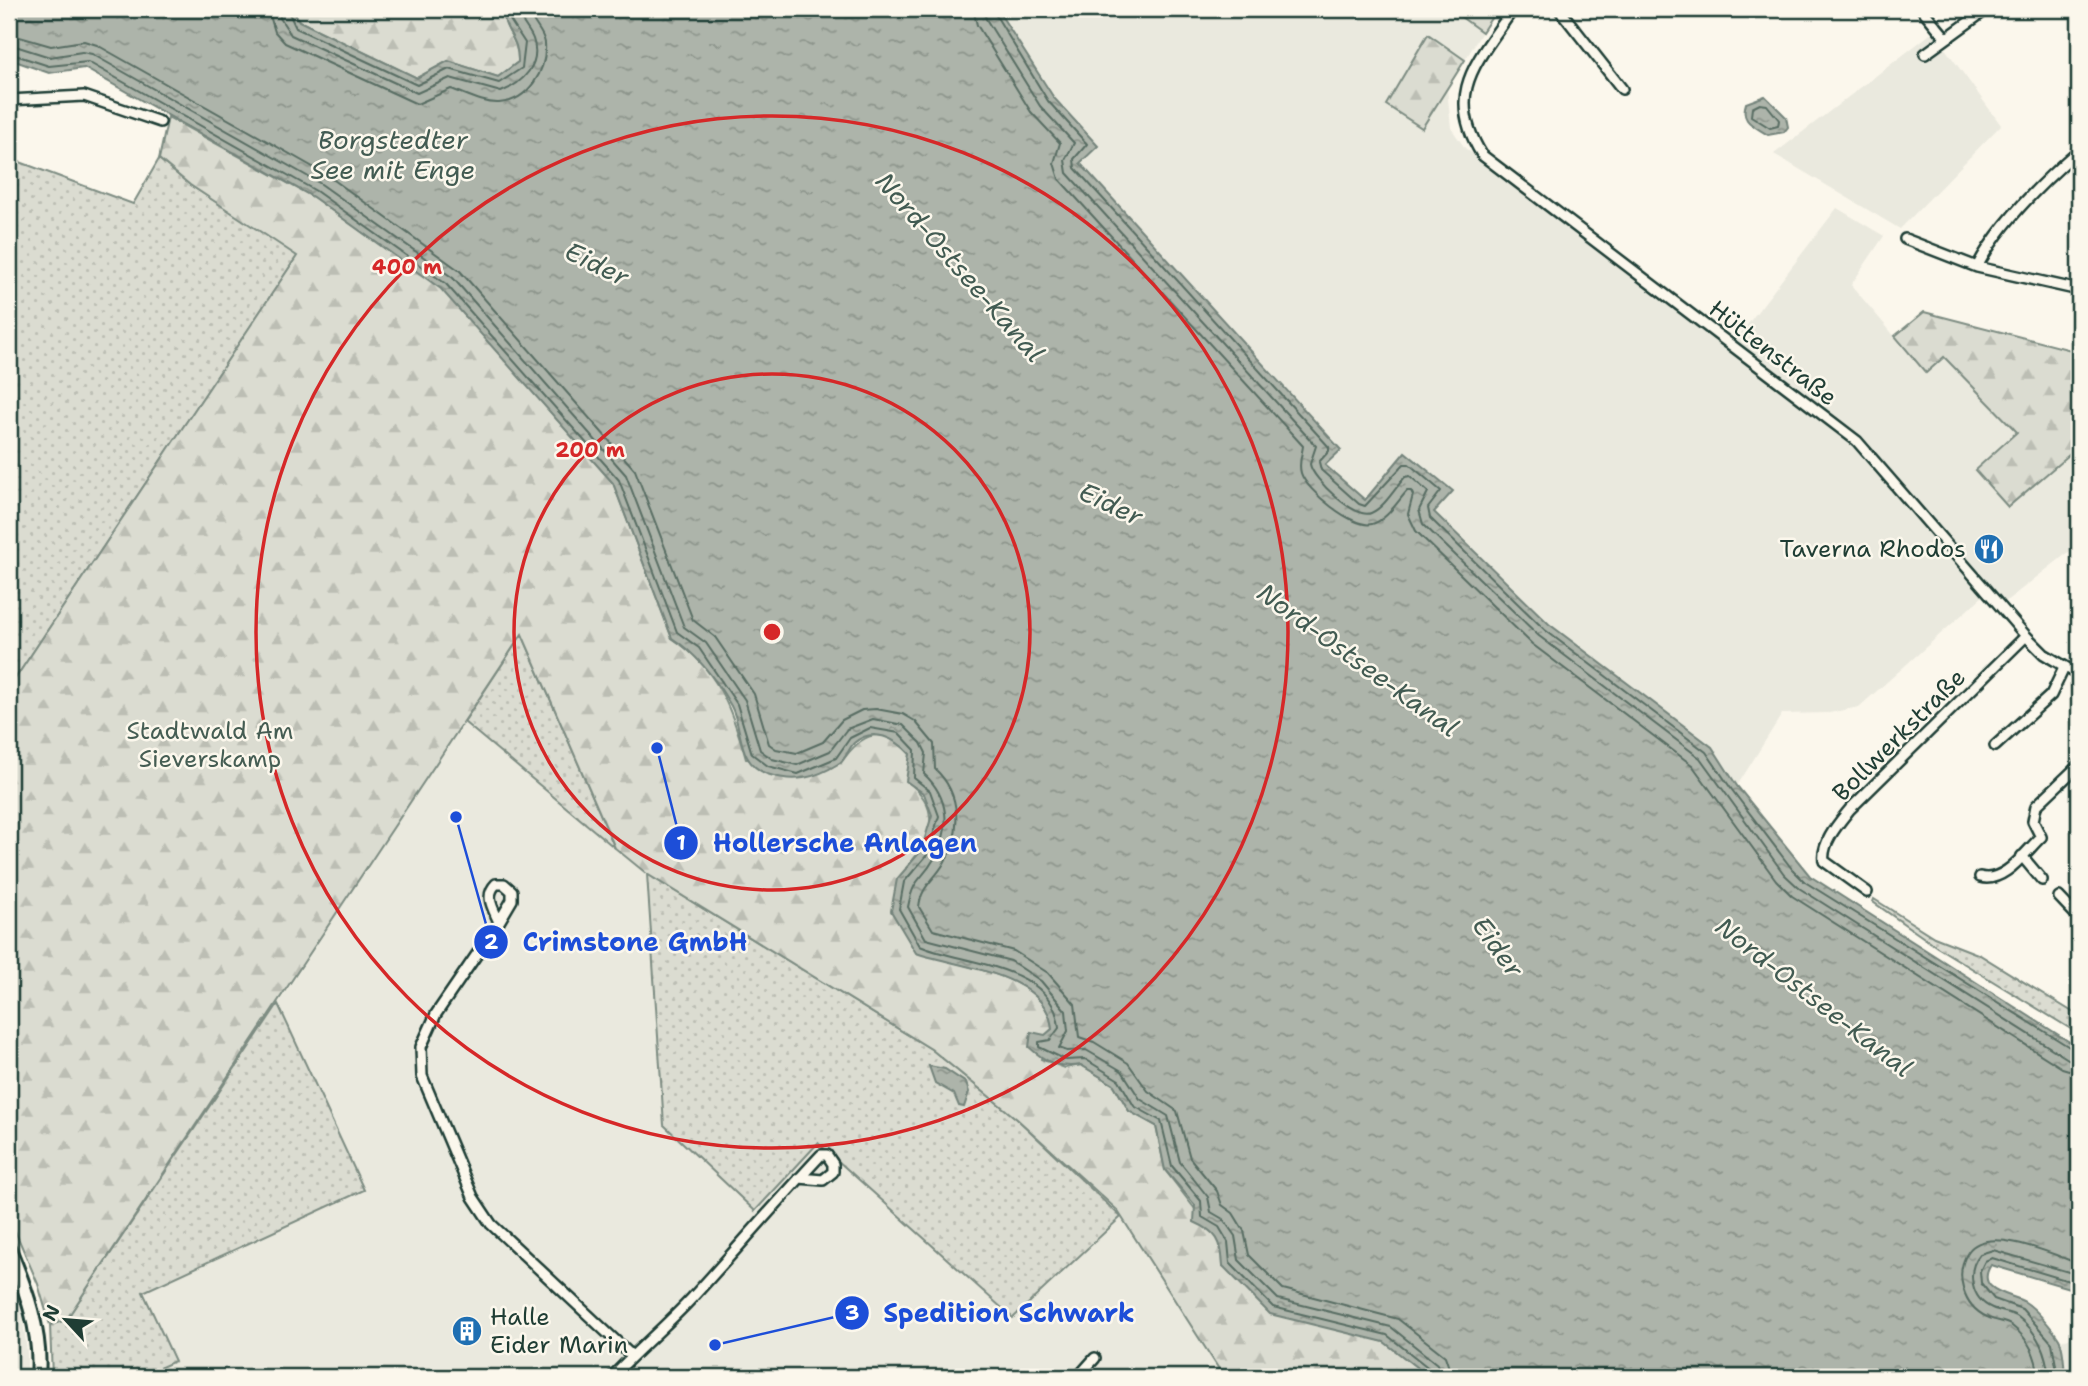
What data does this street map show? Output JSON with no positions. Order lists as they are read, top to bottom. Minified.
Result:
{"streets":{"street":["Hüttenstraße","Bollwerkstraße"]},"crossings":[["Hüttenstraße","Bollwerkstraße"]],"water":["Borgstedter See mit Enge","Eider","Nord-Ostsee-Kanal"],"parks":["Stadtwald Am Sieverskamp"],"places":{"restaurant":["Taverna Rhodos"],"other":["Hollersche Anlagen","Crimstone GmbH","Spedition Schwark"],"building":["Halle Eider Marin"]},"north":"top left","rings":["400 m","200 m"]}
